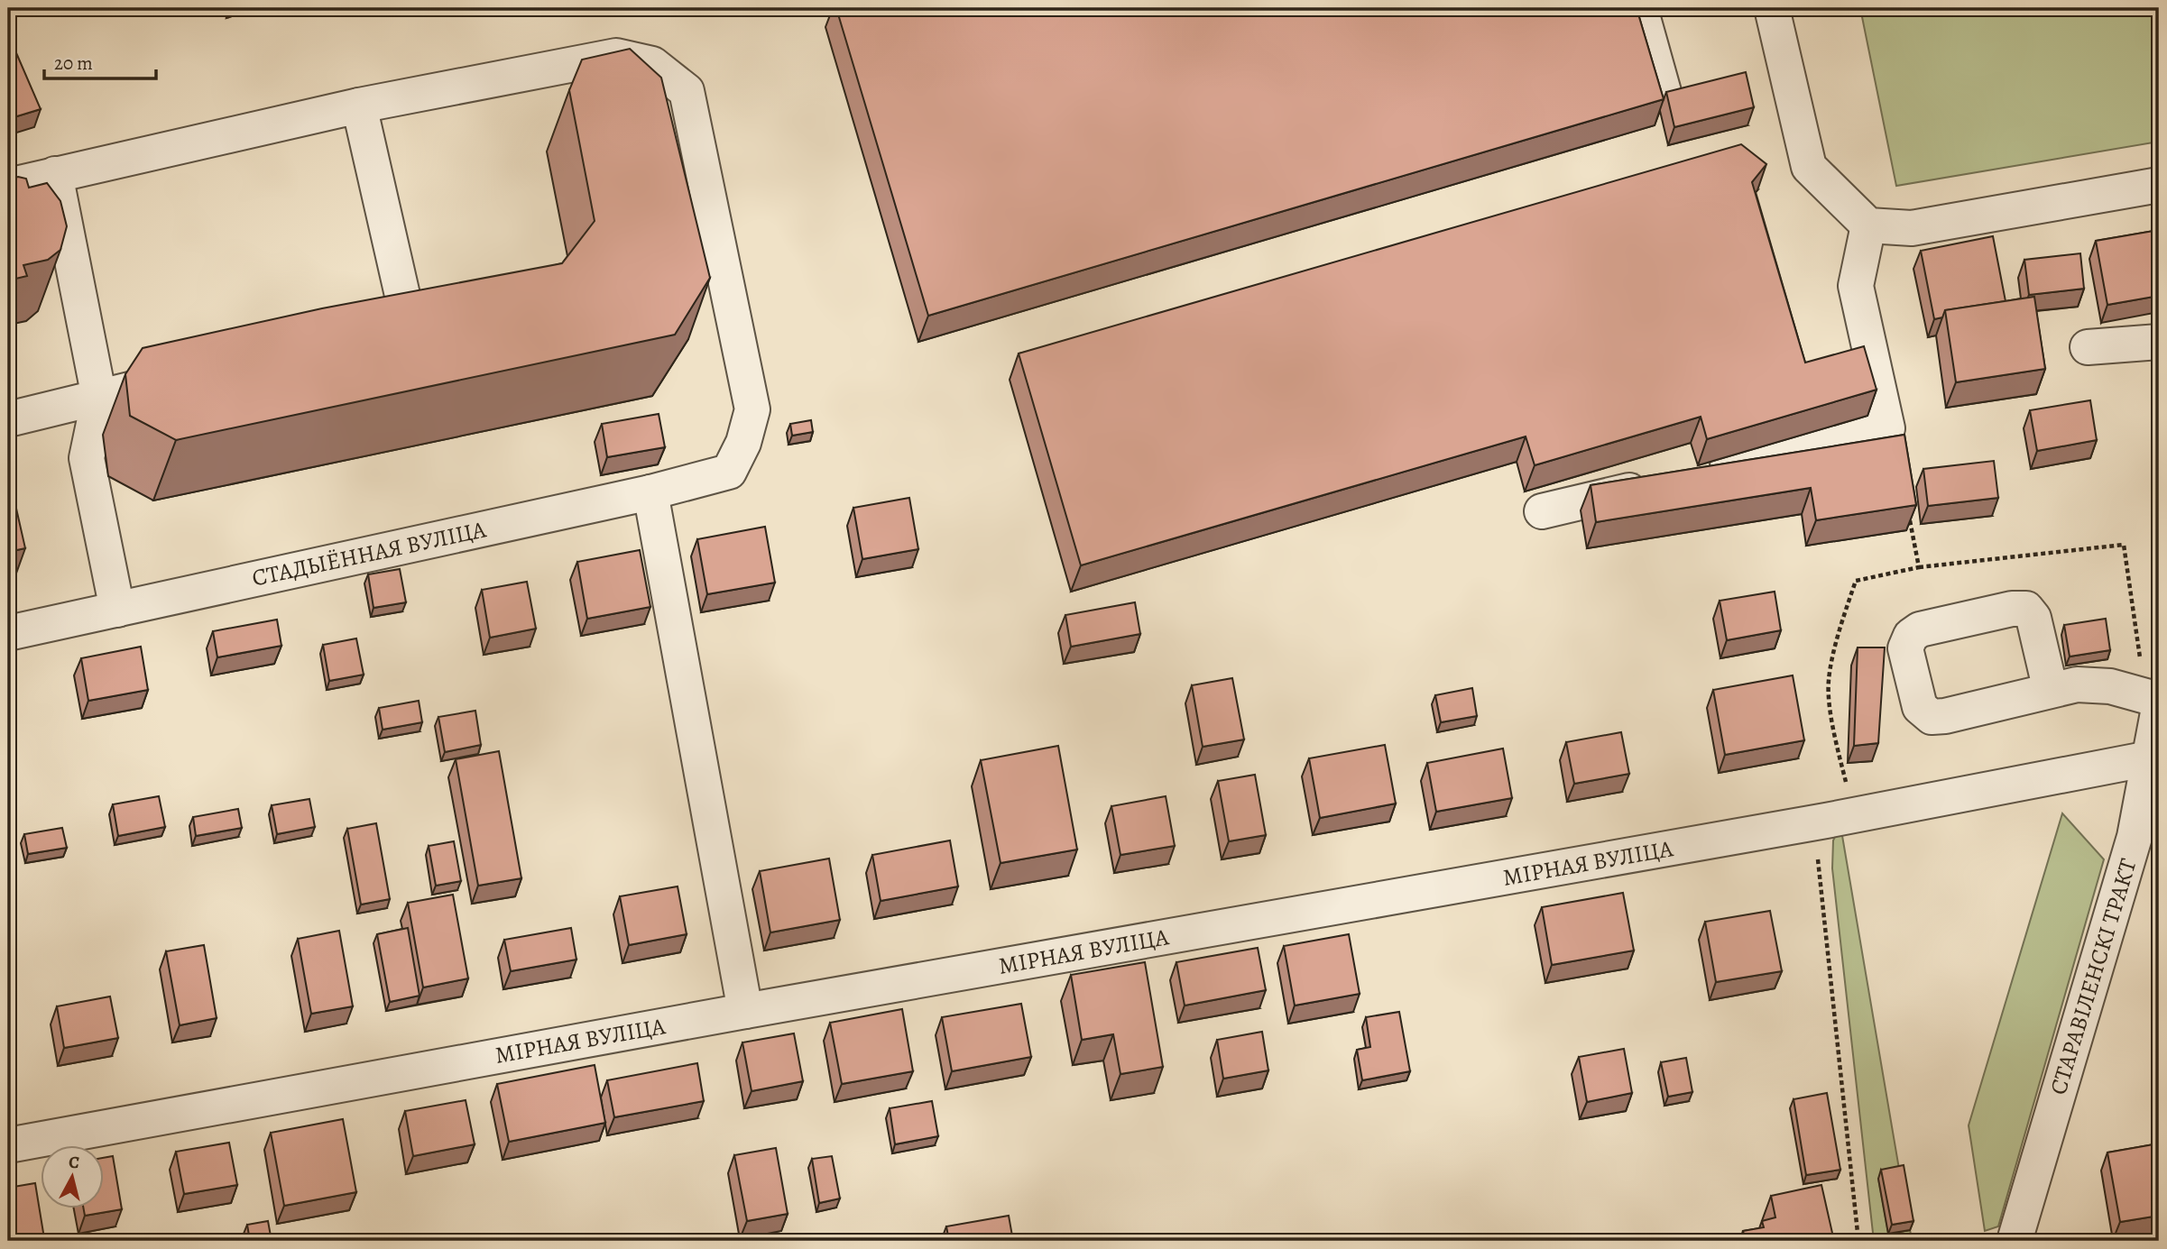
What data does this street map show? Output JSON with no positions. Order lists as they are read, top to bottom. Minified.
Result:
{"streets":{"street":["СТАДЫЁННАЯ ВУЛІЦА","МІРНАЯ ВУЛІЦА","СТАРАВІЛЕНСКІ ТРАКТ"]},"crossings":[["МІРНАЯ ВУЛІЦА","СТАРАВІЛЕНСКІ ТРАКТ"]],"scale_bar":"20 m","north":"top"}
